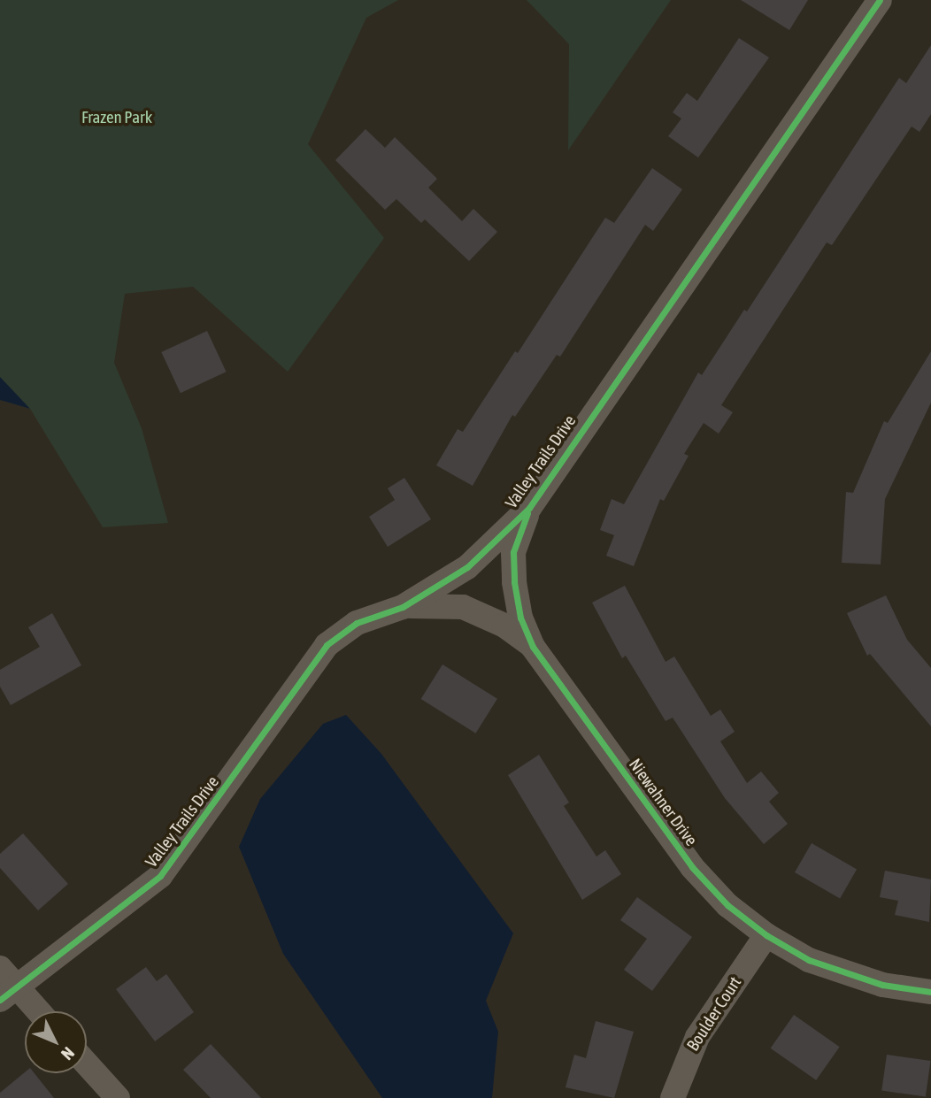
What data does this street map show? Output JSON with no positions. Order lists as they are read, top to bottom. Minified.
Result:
{"streets":{"street":["Valley Trails Drive","Niewahner Drive","Boulder Court"]},"crossings":[["Valley Trails Drive","Niewahner Drive"],["Niewahner Drive","Boulder Court"]],"parks":["Frazen Park"],"north":"bottom right"}
